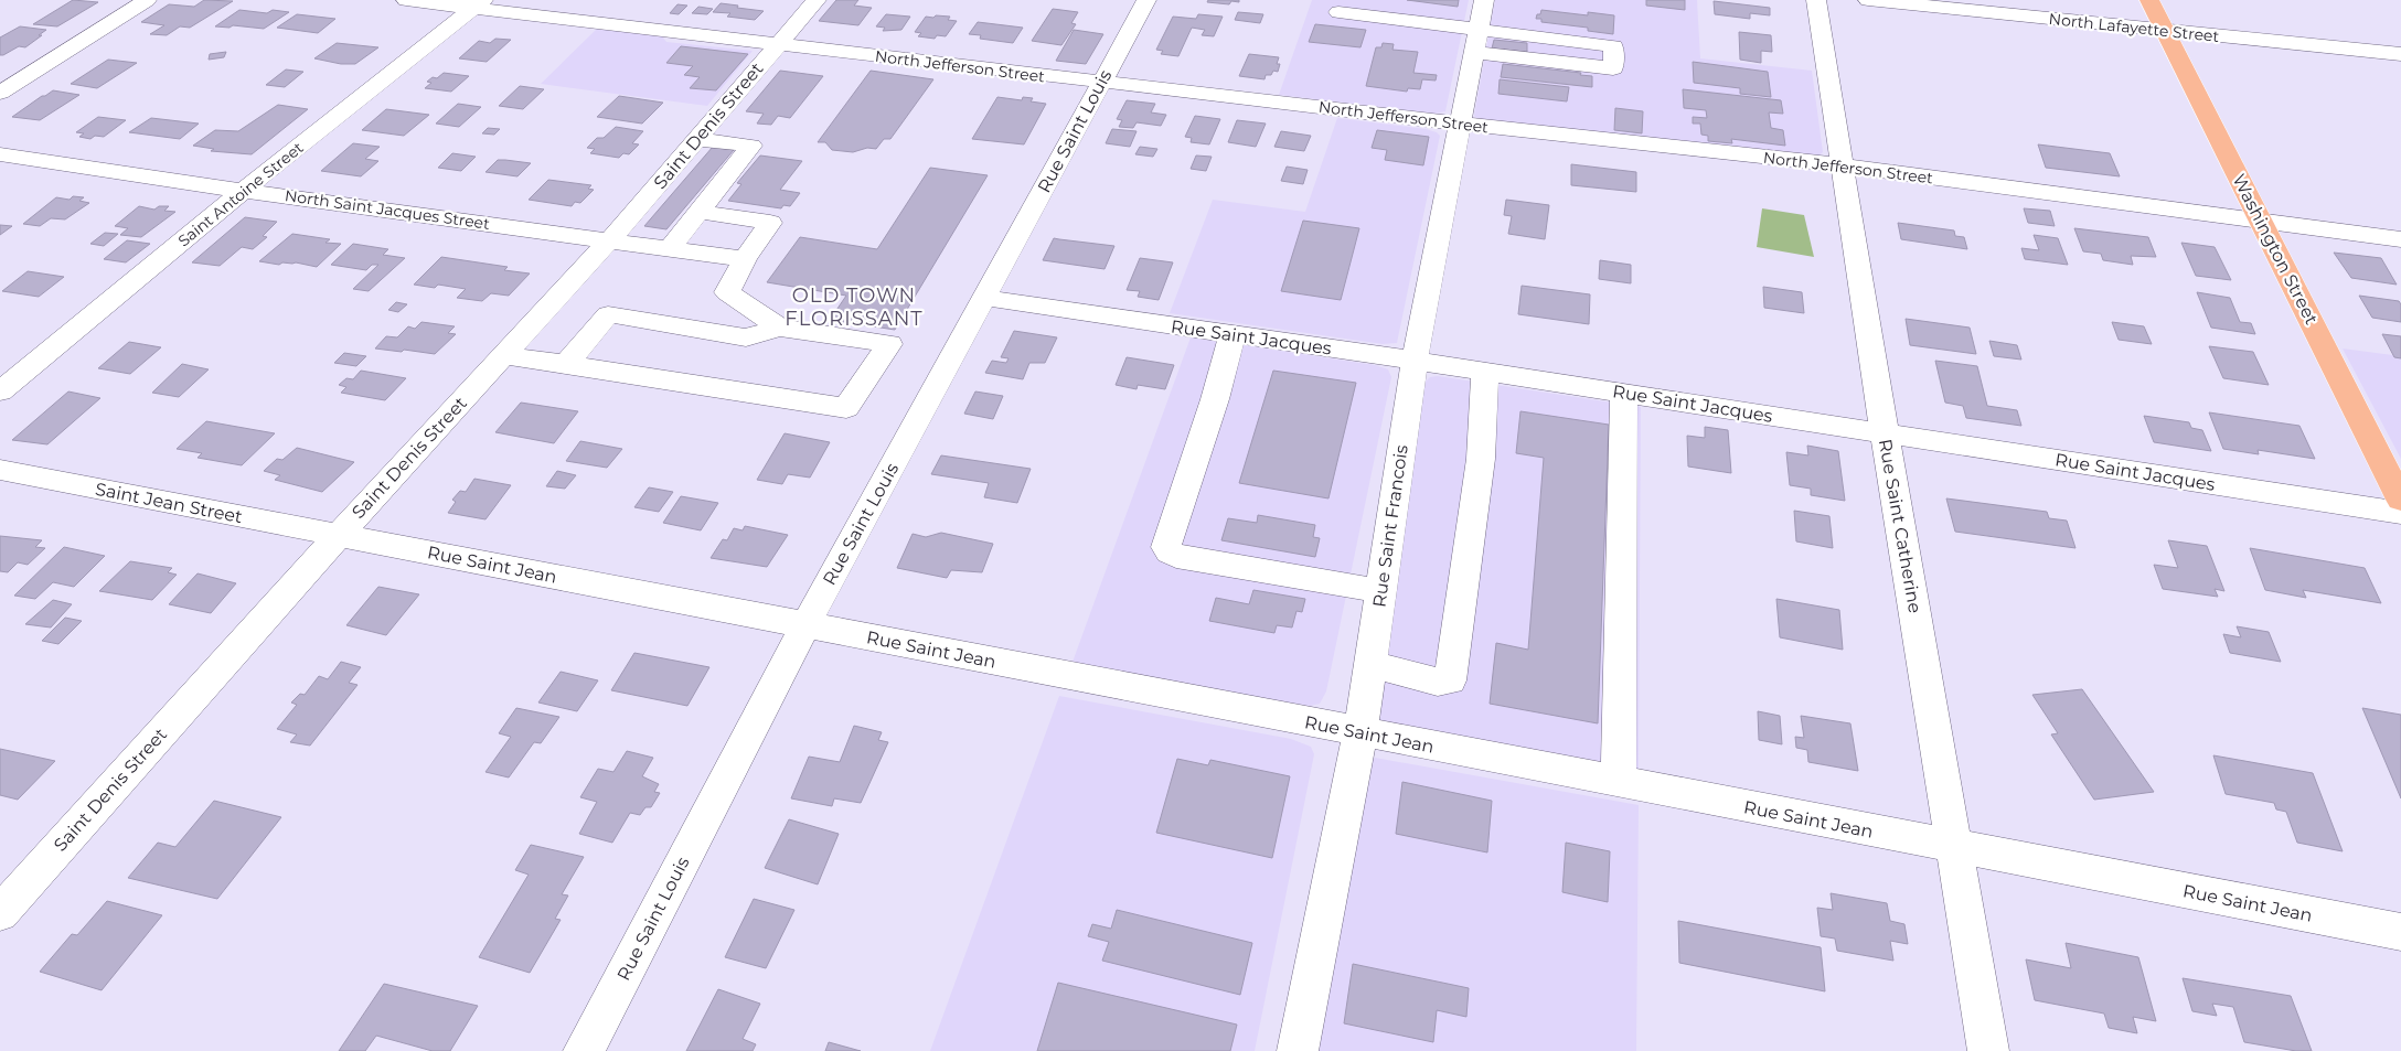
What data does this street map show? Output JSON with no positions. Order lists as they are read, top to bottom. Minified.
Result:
{"streets":{"main road":["Washington Street"],"street":["North Lafayette Street","North Jefferson Street","Saint Denis Street","Rue Saint Louis","Saint Antoine Street","North Saint Jacques Street","Rue Saint Jacques","Saint Jean Street","Rue Saint Francois","Rue Saint Catherine","Rue Saint Jean"]},"crossings":[["North Lafayette Street","Washington Street"],["North Jefferson Street","Saint Denis Street"],["North Jefferson Street","Rue Saint Louis"],["North Jefferson Street","Saint Antoine Street"],["North Jefferson Street","Washington Street"],["North Jefferson Street","Rue Saint Francois"],["North Jefferson Street","Rue Saint Catherine"],["Saint Denis Street","North Saint Jacques Street"],["Saint Denis Street","Saint Jean Street"],["Saint Denis Street","Rue Saint Jean"],["Rue Saint Louis","Rue Saint Jacques"],["Rue Saint Louis","Rue Saint Jean"],["Saint Antoine Street","North Saint Jacques Street"],["Rue Saint Jacques","Rue Saint Francois"],["Rue Saint Jacques","Rue Saint Catherine"],["Saint Jean Street","Rue Saint Jean"],["Rue Saint Francois","Rue Saint Jean"],["Rue Saint Catherine","Rue Saint Jean"]],"districts":["OLD TOWN FLORISSANT"]}
